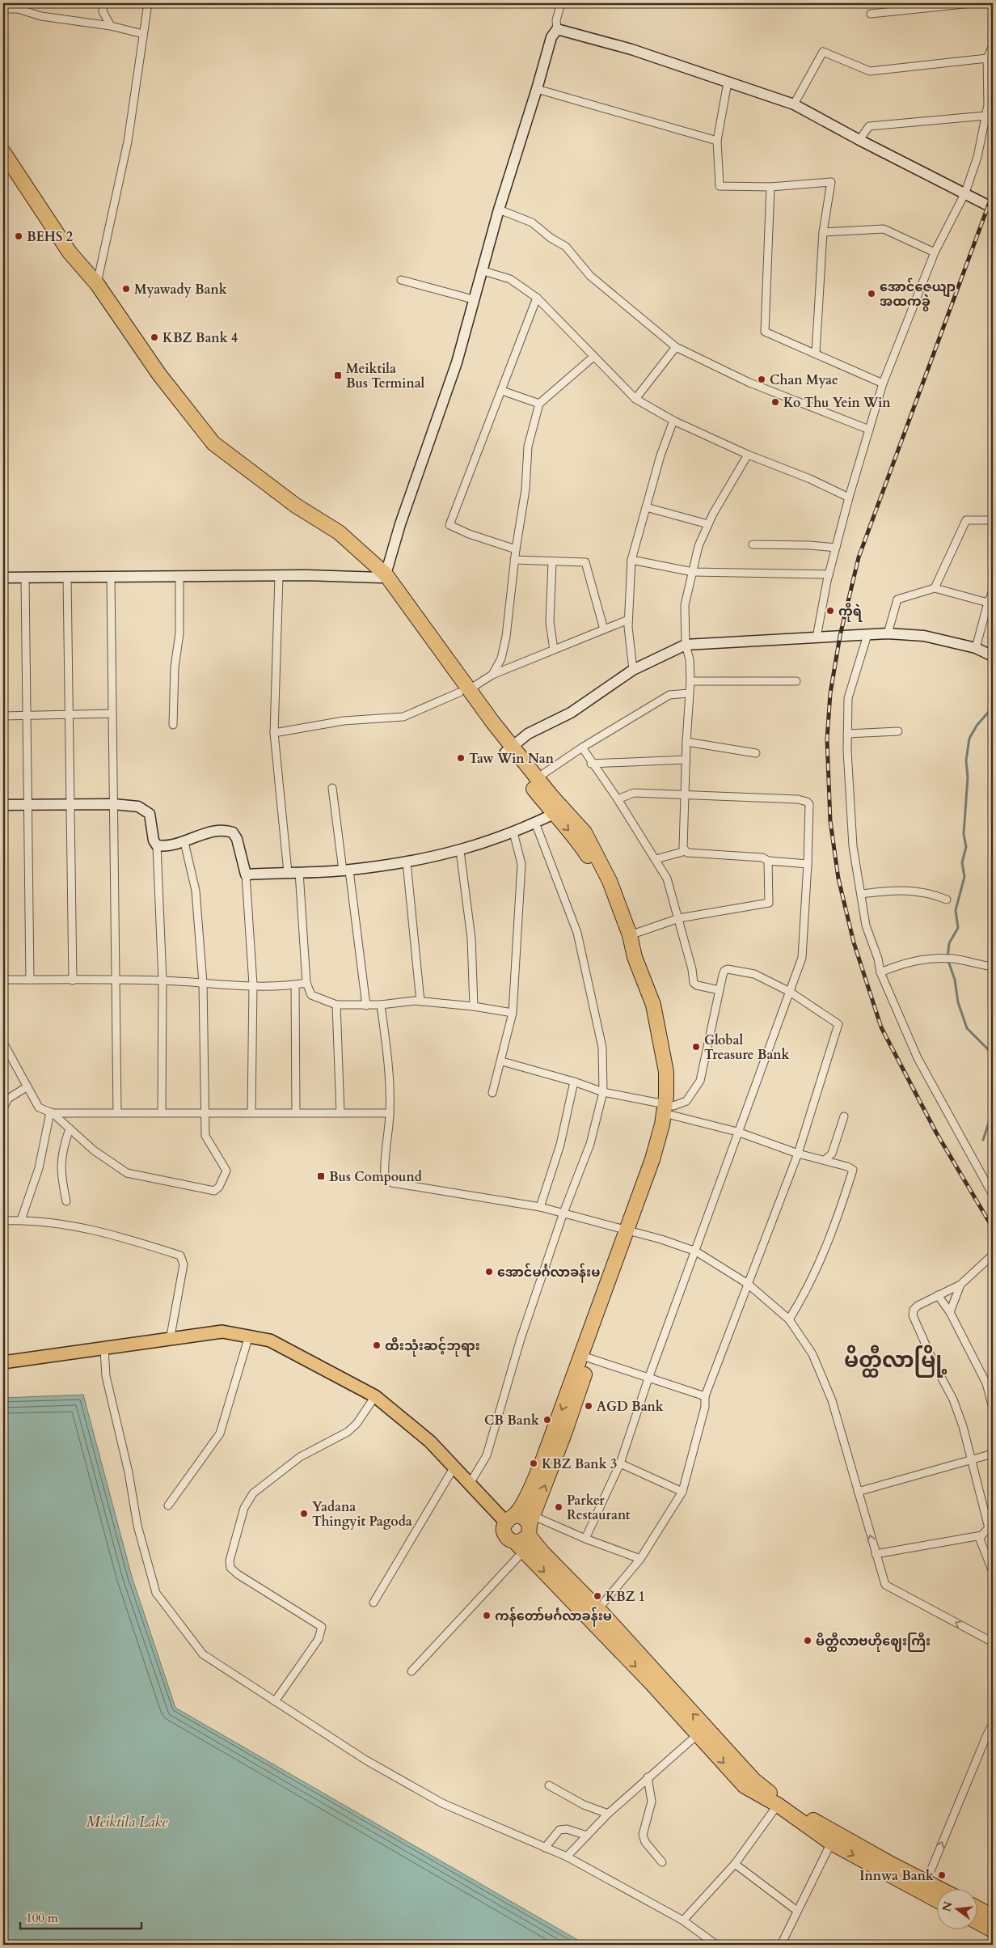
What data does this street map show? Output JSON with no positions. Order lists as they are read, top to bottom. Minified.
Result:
{"districts":["မိတ္ထီလာမြို့"],"water":["Meiktila Lake"],"places":{"other":["BEHS 2","Myawady Bank","အောင်ဇေယျာ အထကခွဲ","KBZ Bank 4","Chan Myae","Ko Thu Yein Win","ကိုရဲ","Taw Win Nan","Global Treasure Bank","အောင်မင်္ဂလာခန်းမ","ထီးသုံးဆင့်ဘုရား","AGD Bank","CB Bank","KBZ Bank 3","Parker Restaurant","Yadana Thingyit Pagoda","KBZ 1","ကန်တော်မင်္ဂလာခန်းမ","မိတ္ထီလာဗဟိုဈေးကြီး","Innwa Bank"],"transit":["Meiktila Bus Terminal","Bus Compound"]},"scale_bar":"100 m","north":"left"}
